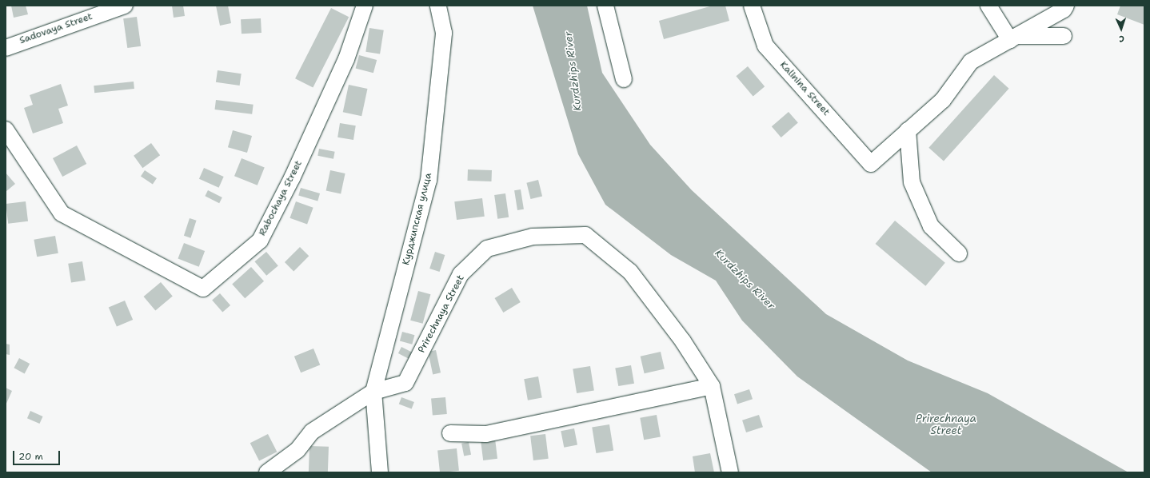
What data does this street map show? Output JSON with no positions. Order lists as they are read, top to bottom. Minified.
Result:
{"streets":{"street":["Sadovaya Street","Kalinina Street","Rabochaya Street","Курджипская улица","Prirechnaya Street"]},"crossings":[["Курджипская улица","Prirechnaya Street"]],"water":["Kurdzhips River","Prirechnaya Street"],"scale_bar":"20 m","north":"bottom"}
